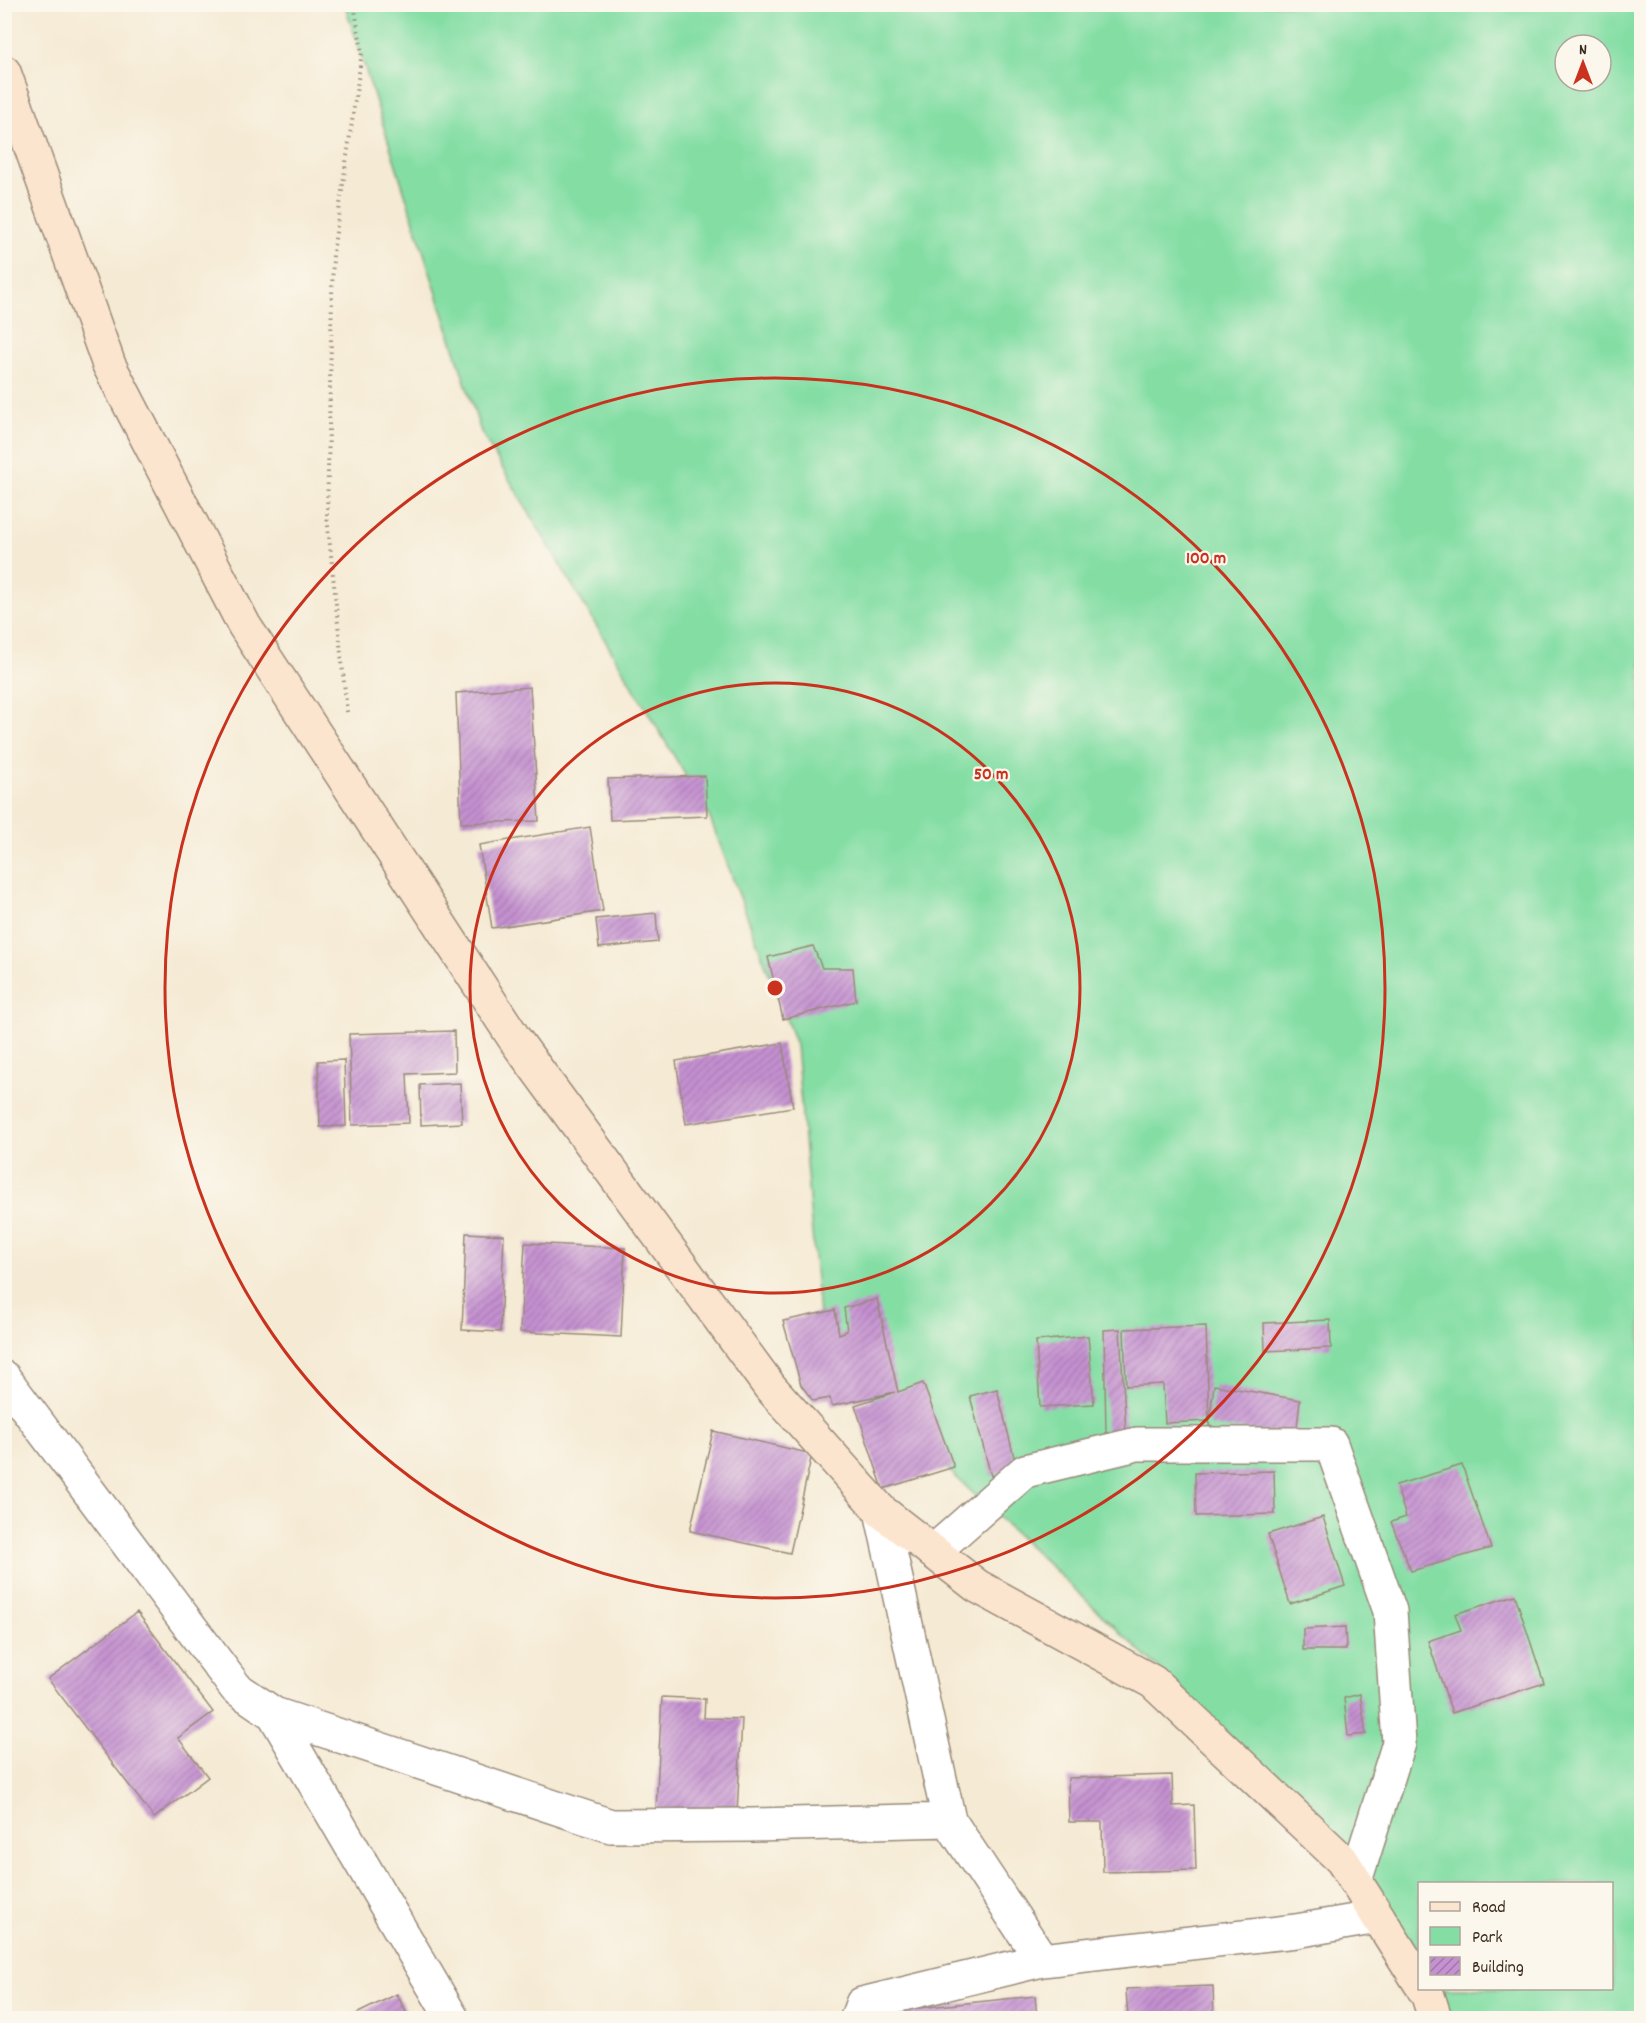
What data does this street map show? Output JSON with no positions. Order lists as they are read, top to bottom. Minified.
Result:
{"legend":["Road","Park","Building"],"north":"top","rings":["100 m","50 m"]}
